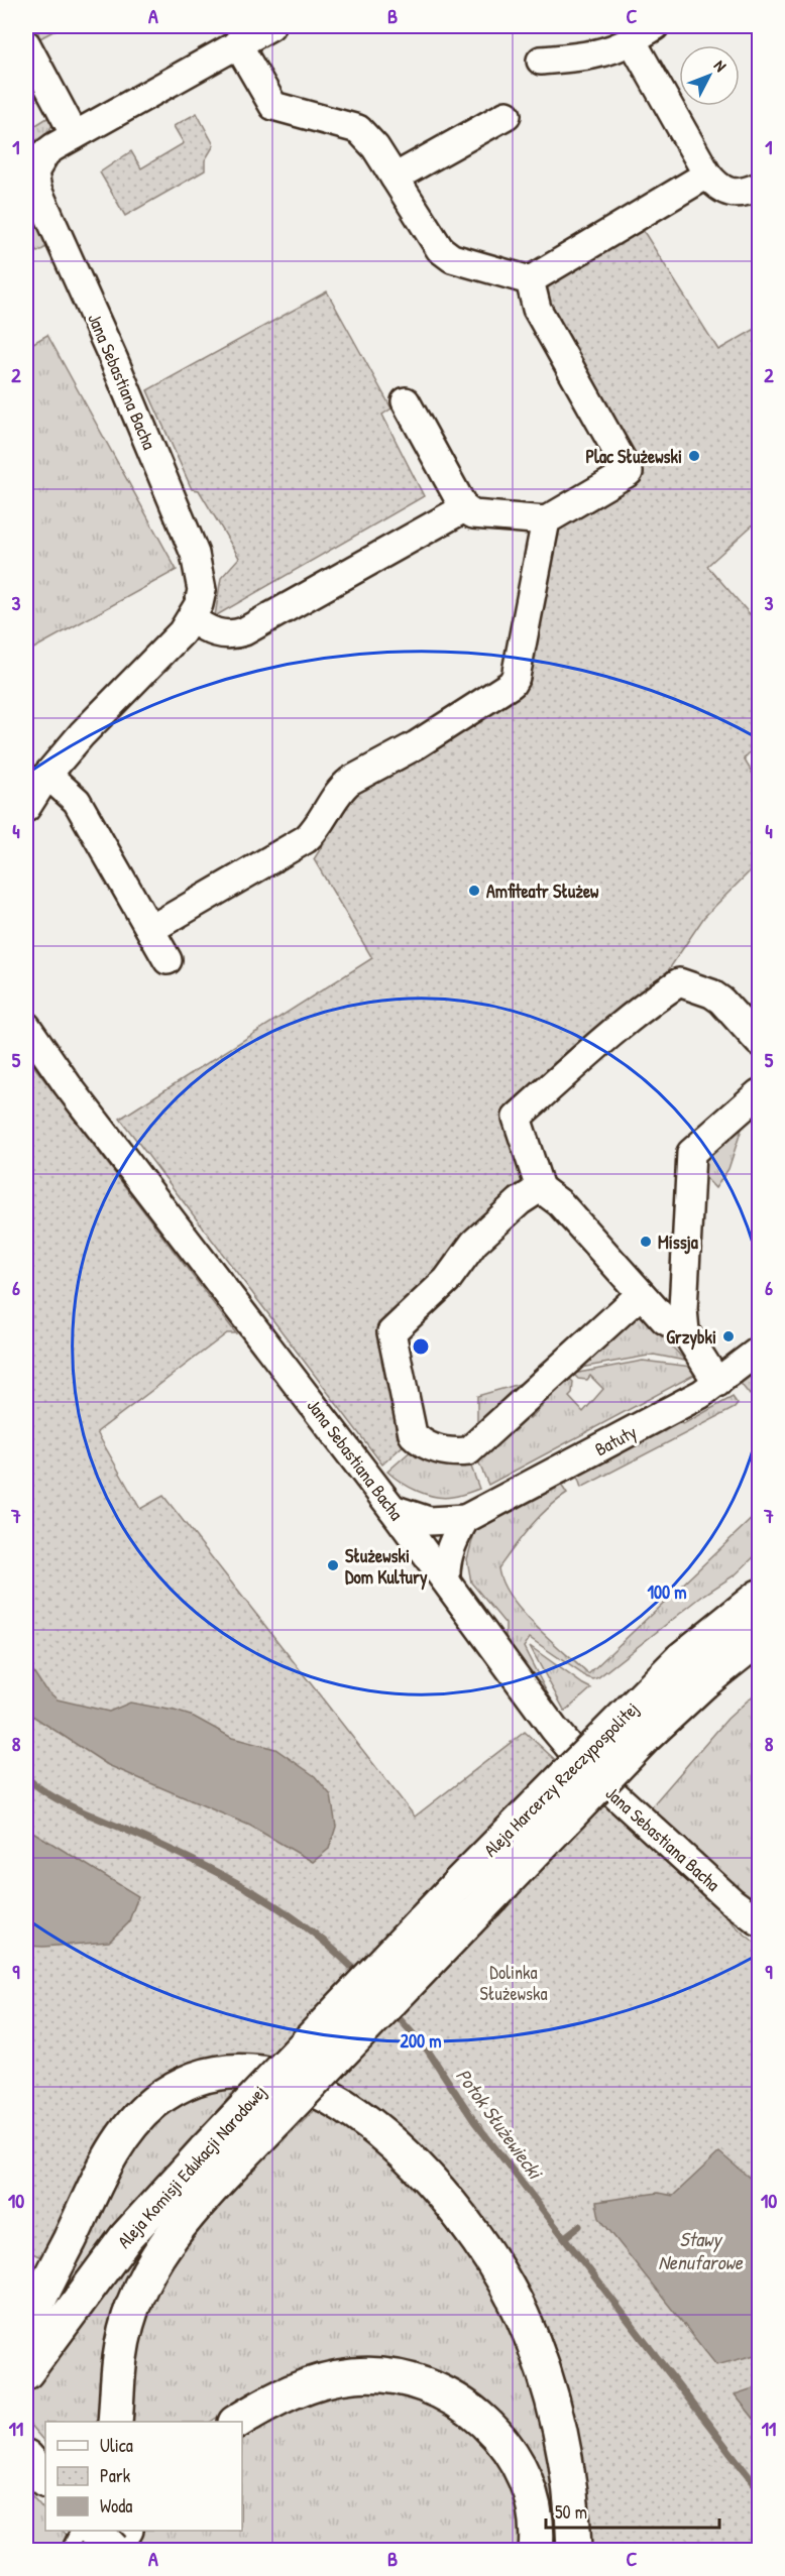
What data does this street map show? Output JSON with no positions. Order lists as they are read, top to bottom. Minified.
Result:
{"streets":{"street":["Jana Sebastiana Bacha","Batuty","Aleja Harcerzy Rzeczypospolitej","Aleja Komisji Edukacji Narodowej"]},"crossings":[["Jana Sebastiana Bacha","Batuty"],["Aleja Harcerzy Rzeczypospolitej","Aleja Komisji Edukacji Narodowej"]],"water":["Potok Służewiecki","Stawy Nenufarowe"],"parks":["Dolinka Służewska"],"places":["Plac Służewski","Amfiteatr Służew","Missja","Grzybki","Służewski Dom Kultury"],"legend":["Ulica","Park","Woda"],"scale_bar":"50 m","north":"top right","grid":{"columns":["A","B","C"],"rows":["1","2","3","4","5","6","7","8","9","10","11"]},"rings":["100 m","200 m"]}
